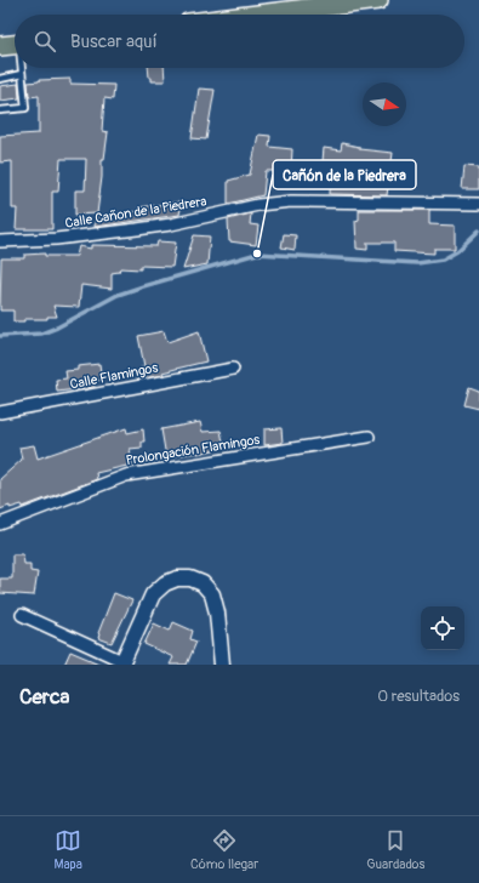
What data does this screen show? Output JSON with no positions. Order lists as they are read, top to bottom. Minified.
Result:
{"streets":{"street":["Calle Cañon de la Piedrera","Calle Flamingos","Prolongación Flamingos"]},"places":["Cañón de la Piedrera"],"north":"right","page":{"search":"Buscar aquí","heading":["Cerca","0 resultados"],"nav":["Mapa","Cómo llegar","Guardados"]}}
